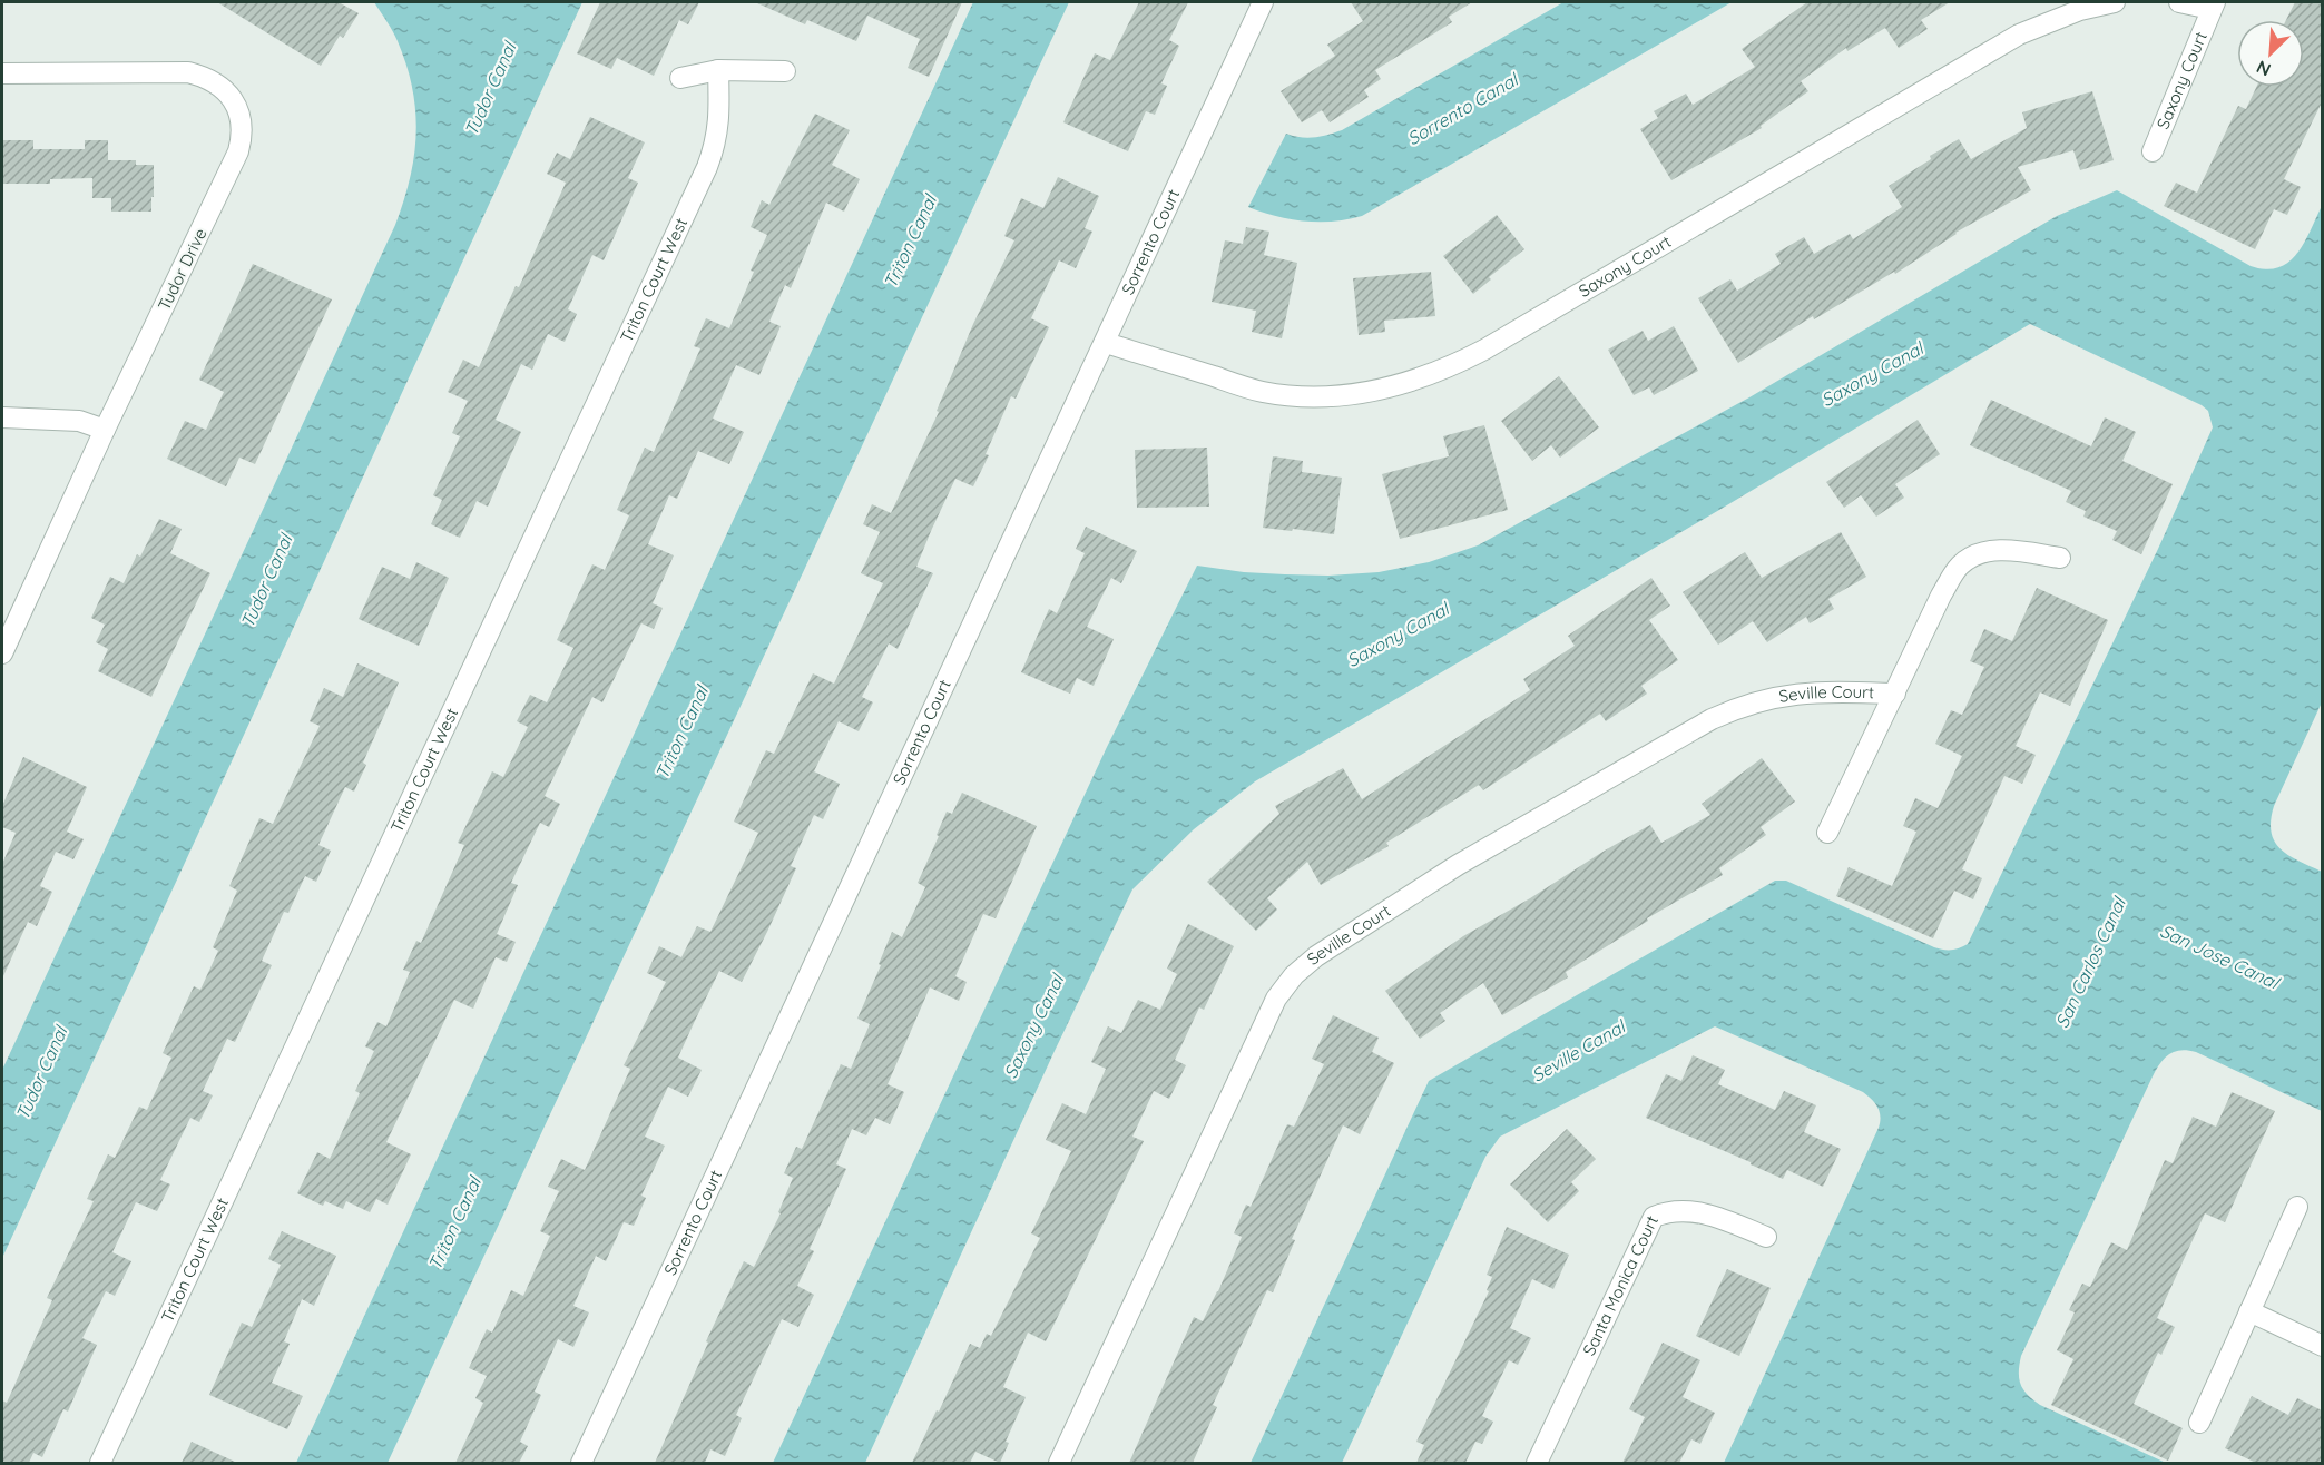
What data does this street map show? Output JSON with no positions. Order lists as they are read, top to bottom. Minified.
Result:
{"streets":{"street":["Saxony Court","Sorrento Court","Tudor Drive","Triton Court West","Seville Court","Santa Monica Court"]},"crossings":[["Saxony Court","Sorrento Court"]],"water":["Tudor Canal","Sorrento Canal","Triton Canal","Saxony Canal","San Jose Canal","San Carlos Canal","Seville Canal"],"north":"bottom left"}
